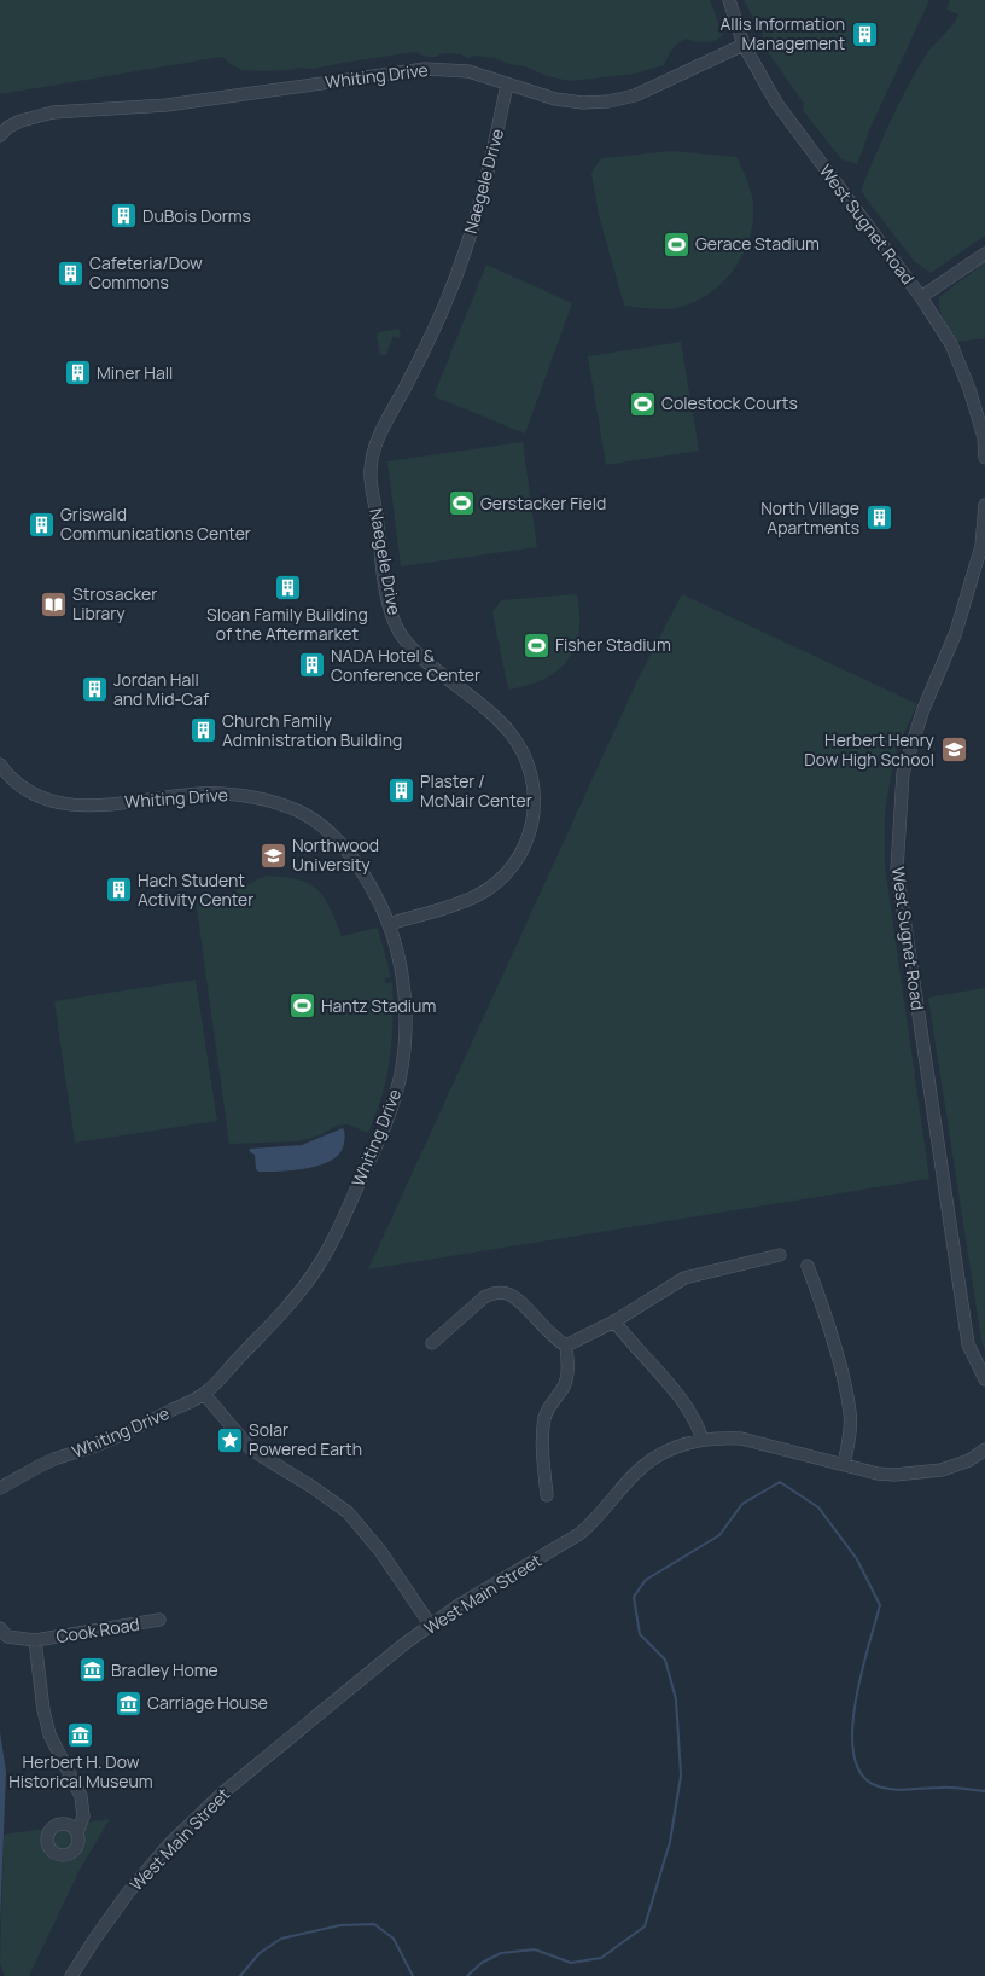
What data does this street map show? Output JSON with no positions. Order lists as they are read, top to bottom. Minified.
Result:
{"streets":{"street":["Whiting Drive","Naegele Drive","West Sugnet Road","West Main Street","Cook Road"]},"crossings":[["Whiting Drive","Naegele Drive"],["Whiting Drive","West Sugnet Road"]],"places":{"building":["Allis Information Management","DuBois Dorms","Cafeteria/Dow Commons","Miner Hall","North Village Apartments","Griswald Communications Center","Sloan Family Building of the Aftermarket","NADA Hotel & Conference Center","Jordan Hall and Mid-Caf","Church Family Administration Building","Plaster / McNair Center","Hach Student Activity Center"],"sports":["Gerace Stadium","Colestock Courts","Gerstacker Field","Fisher Stadium","Hantz Stadium"],"library":["Strosacker Library"],"school or university":["Herbert Henry Dow High School","Northwood University"],"place":["Solar Powered Earth"],"museum":["Bradley Home","Carriage House","Herbert H. Dow Historical Museum"]}}
